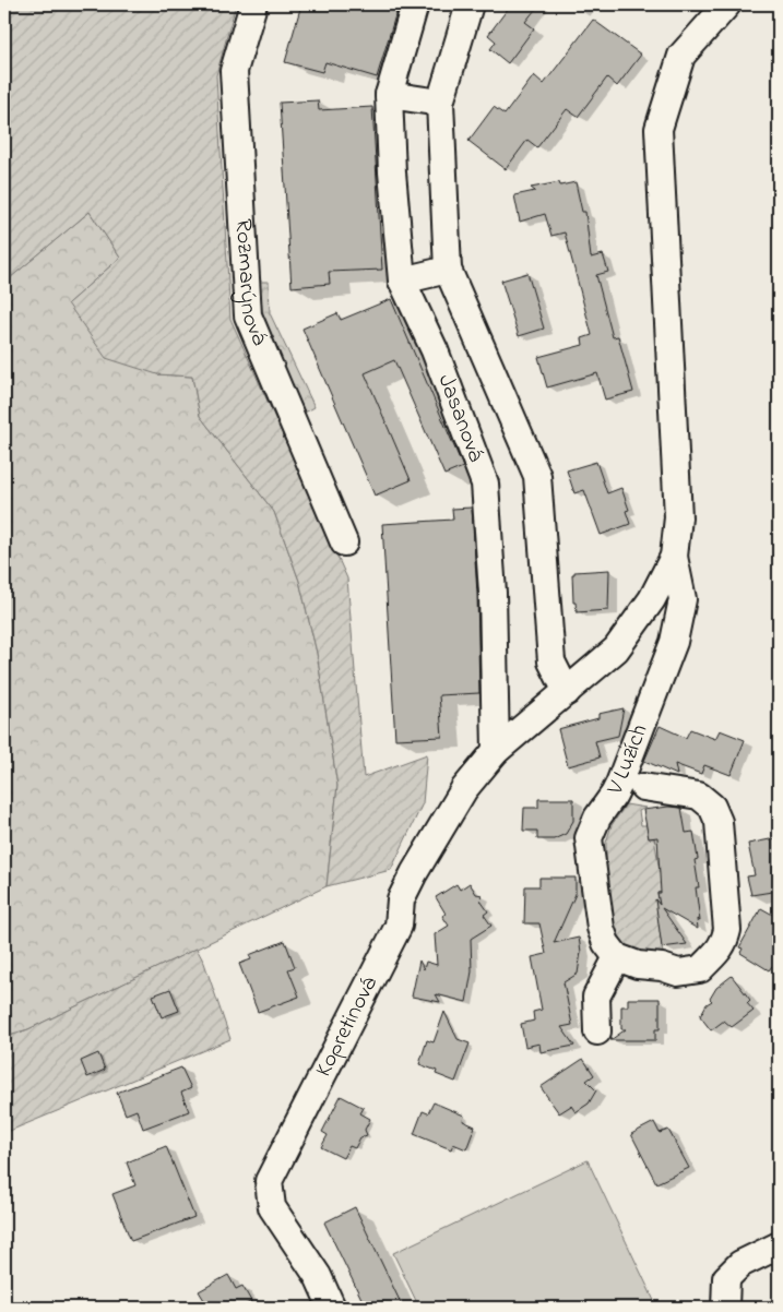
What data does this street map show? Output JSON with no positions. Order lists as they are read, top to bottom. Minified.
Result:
{"streets":{"street":["Rozmarýnová","Jasanová","V Luzích","Kopretinová"]},"crossings":[["Jasanová","Kopretinová"]]}
